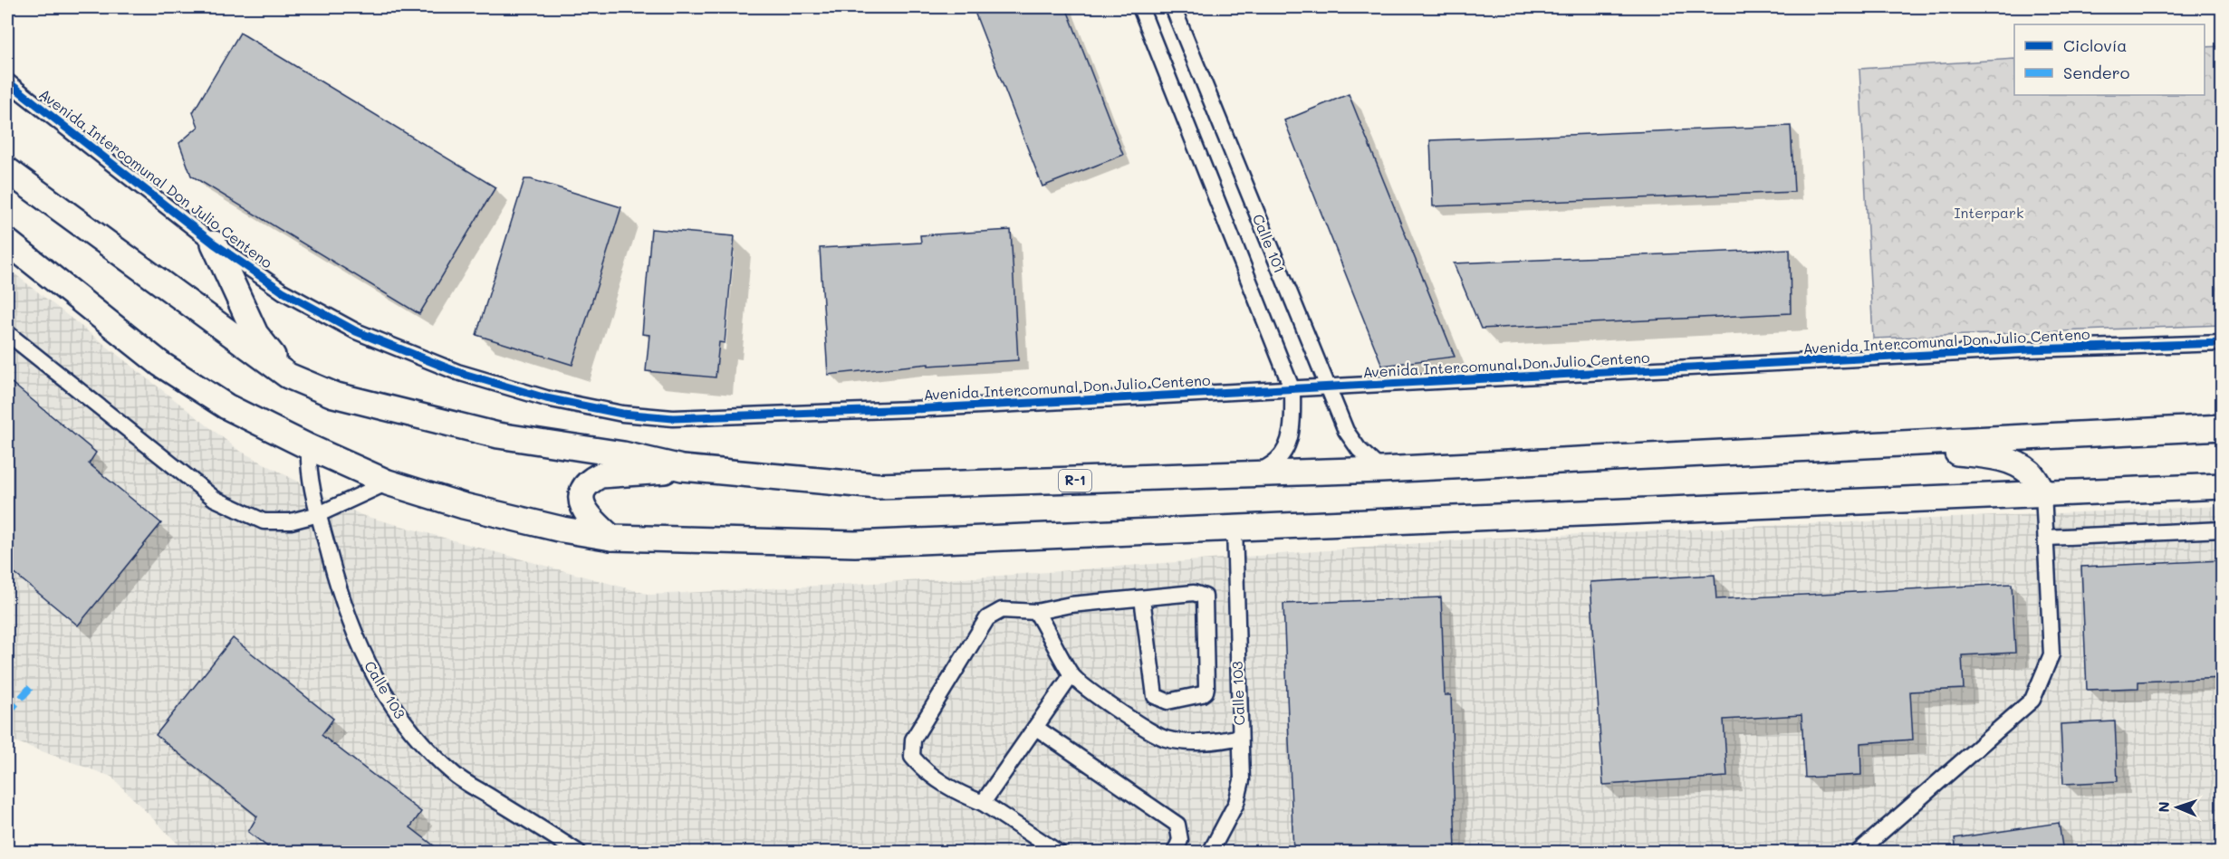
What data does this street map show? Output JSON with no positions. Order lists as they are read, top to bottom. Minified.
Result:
{"streets":{"main road":["R-1"],"street":["Avenida Intercomunal Don Julio Centeno","Calle 101","Calle 103"]},"crossings":[["Avenida Intercomunal Don Julio Centeno","Calle 101"],["Calle 101","R-1"]],"parks":["Interpark"],"legend":["Ciclovía","Sendero"],"north":"left"}
